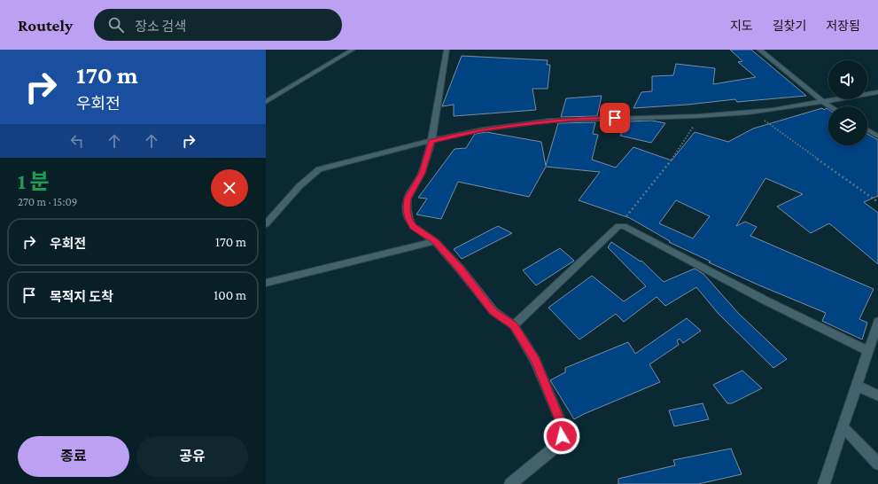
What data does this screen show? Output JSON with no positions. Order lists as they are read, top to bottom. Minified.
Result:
{"page":{"header":"Routely","search":"장소 검색","nav":["지도","길찾기","저장됨"],"turn":["170 m","우회전"],"heading":["1 분","270 m · 15:09"],"list":[{"name":"우회전","value":"170 m"},{"name":"목적지 도착","value":"100 m"}],"buttons":["종료","공유"]}}
